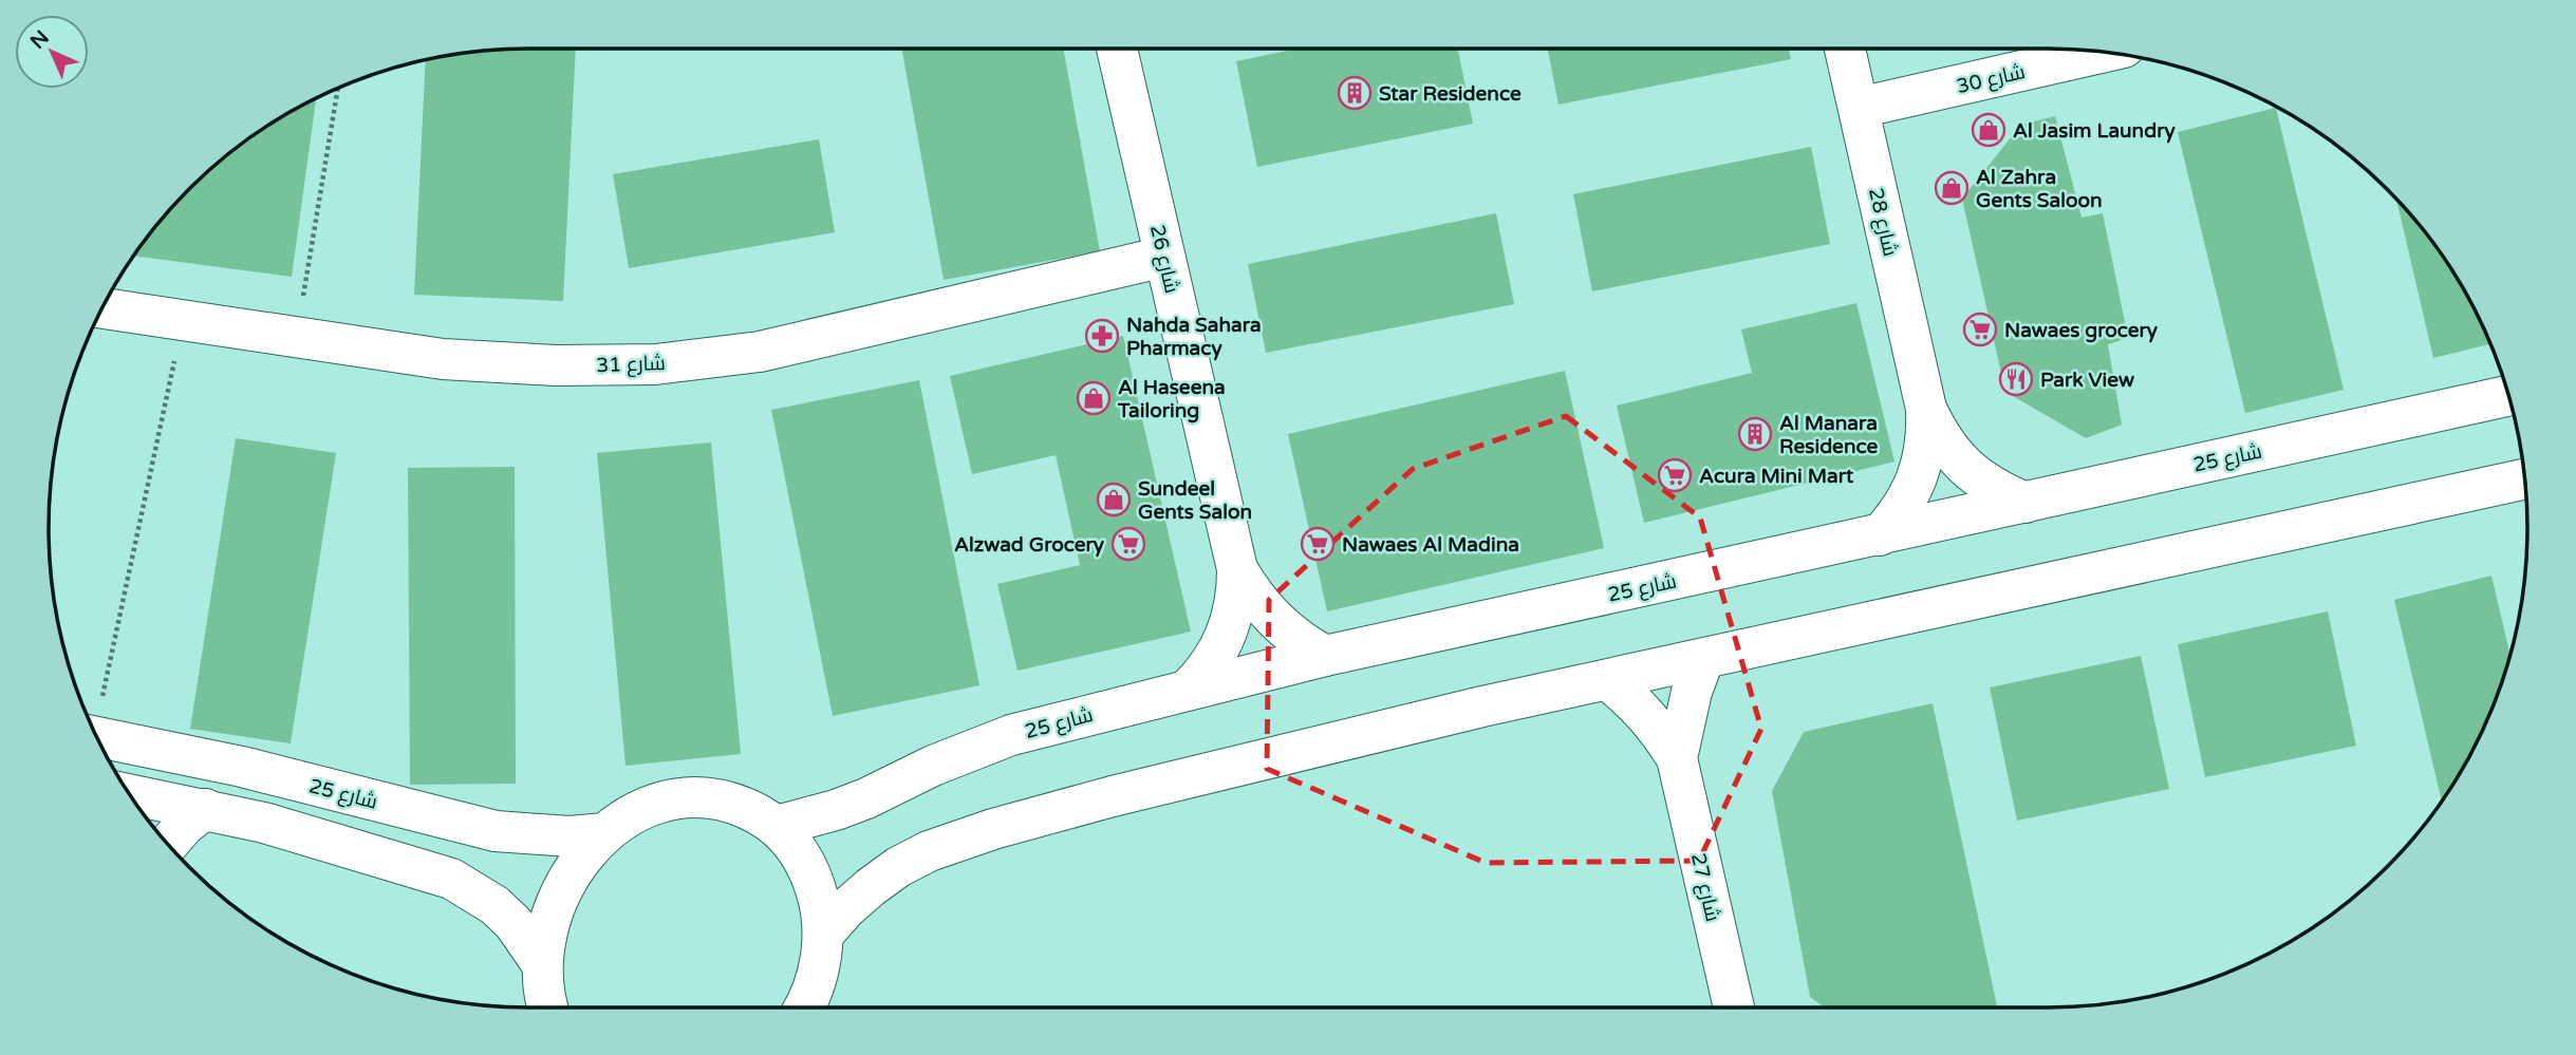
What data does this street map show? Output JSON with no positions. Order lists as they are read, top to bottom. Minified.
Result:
{"streets":{"street":["شارع 30","شارع 28","شارع 26","شارع 31","شارع 25","شارع 27"]},"crossings":[["شارع 30","شارع 28"],["شارع 28","شارع 25"],["شارع 26","شارع 31"],["شارع 26","شارع 25"]],"places":{"building":["Star Residence","Al Manara Residence"],"shop":["Al Jasim Laundry","Al Zahra Gents Saloon","Al Haseena Tailoring","Sundeel Gents Salon"],"supermarket":["Nawaes grocery","Acura Mini Mart","Alzwad Grocery","Nawaes Al Madina"],"pharmacy":["Nahda Sahara Pharmacy"],"restaurant":["Park View"]},"north":"top left"}
